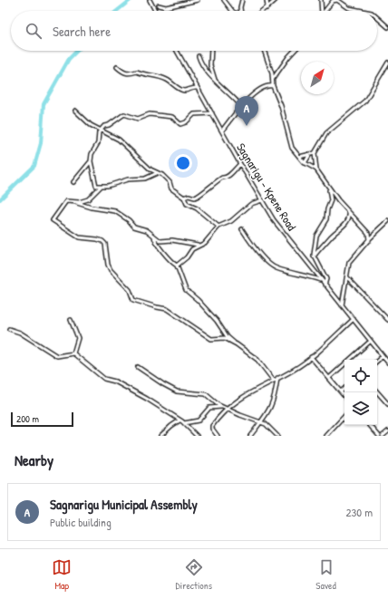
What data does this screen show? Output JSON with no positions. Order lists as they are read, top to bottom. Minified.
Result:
{"streets":{"street":["Sagnarigu - Kpene Road"]},"scale_bar":"200 m","north":"top right","page":{"search":"Search here","pins":"A","scale":"200 m","heading":"Nearby","list":[{"mark":"A","name":"Sagnarigu Municipal Assembly","note":"Public building","value":"230 m"}],"nav":["Map","Directions","Saved"]}}
